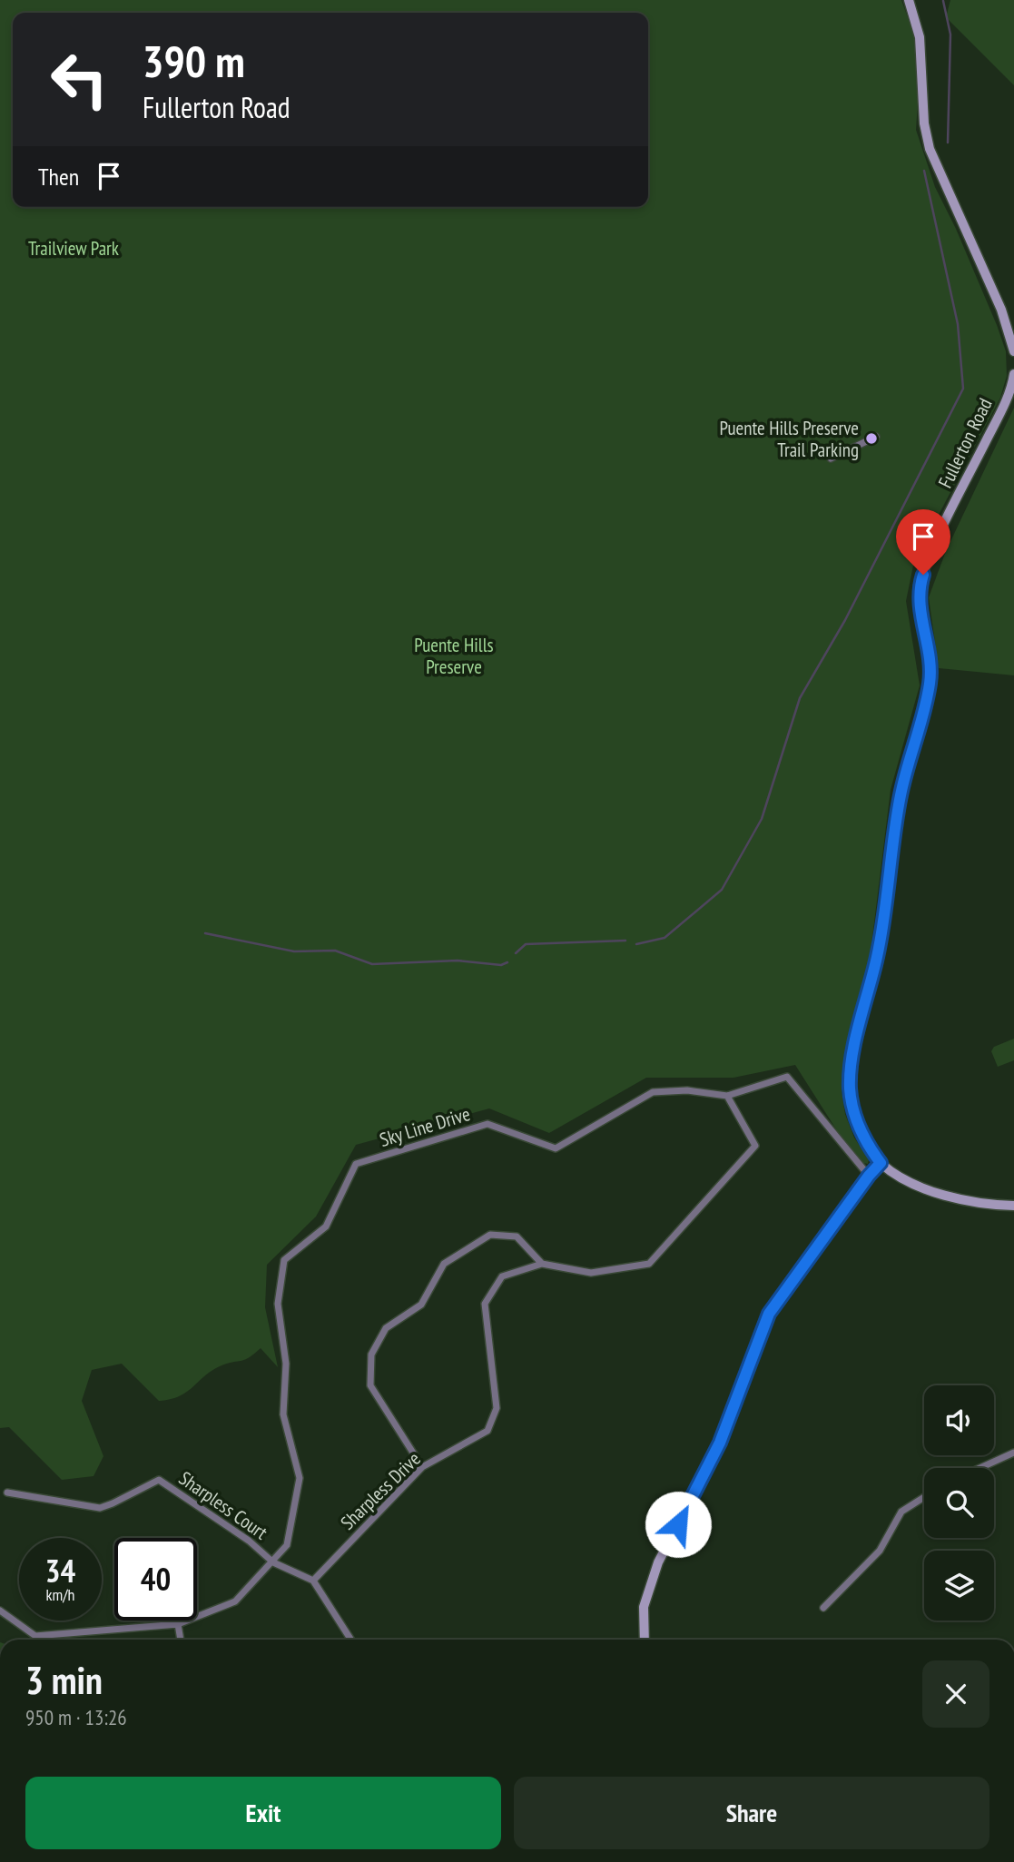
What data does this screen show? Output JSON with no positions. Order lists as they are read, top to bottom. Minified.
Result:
{"streets":{"street":["Fullerton Road","Sky Line Drive","Sharpless Drive","Sharpless Court"]},"crossings":[["Sky Line Drive","Sharpless Drive"],["Sky Line Drive","Sharpless Court"]],"parks":["Trailview Park","Puente Hills Preserve"],"places":["Puente Hills Preserve Trail Parking"],"page":{"turn":["390 m","Fullerton Road"],"then":"Then","speed":"34 km/h","limit":"40","heading":["3 min","950 m · 13:26"],"buttons":["Exit","Share"]}}
